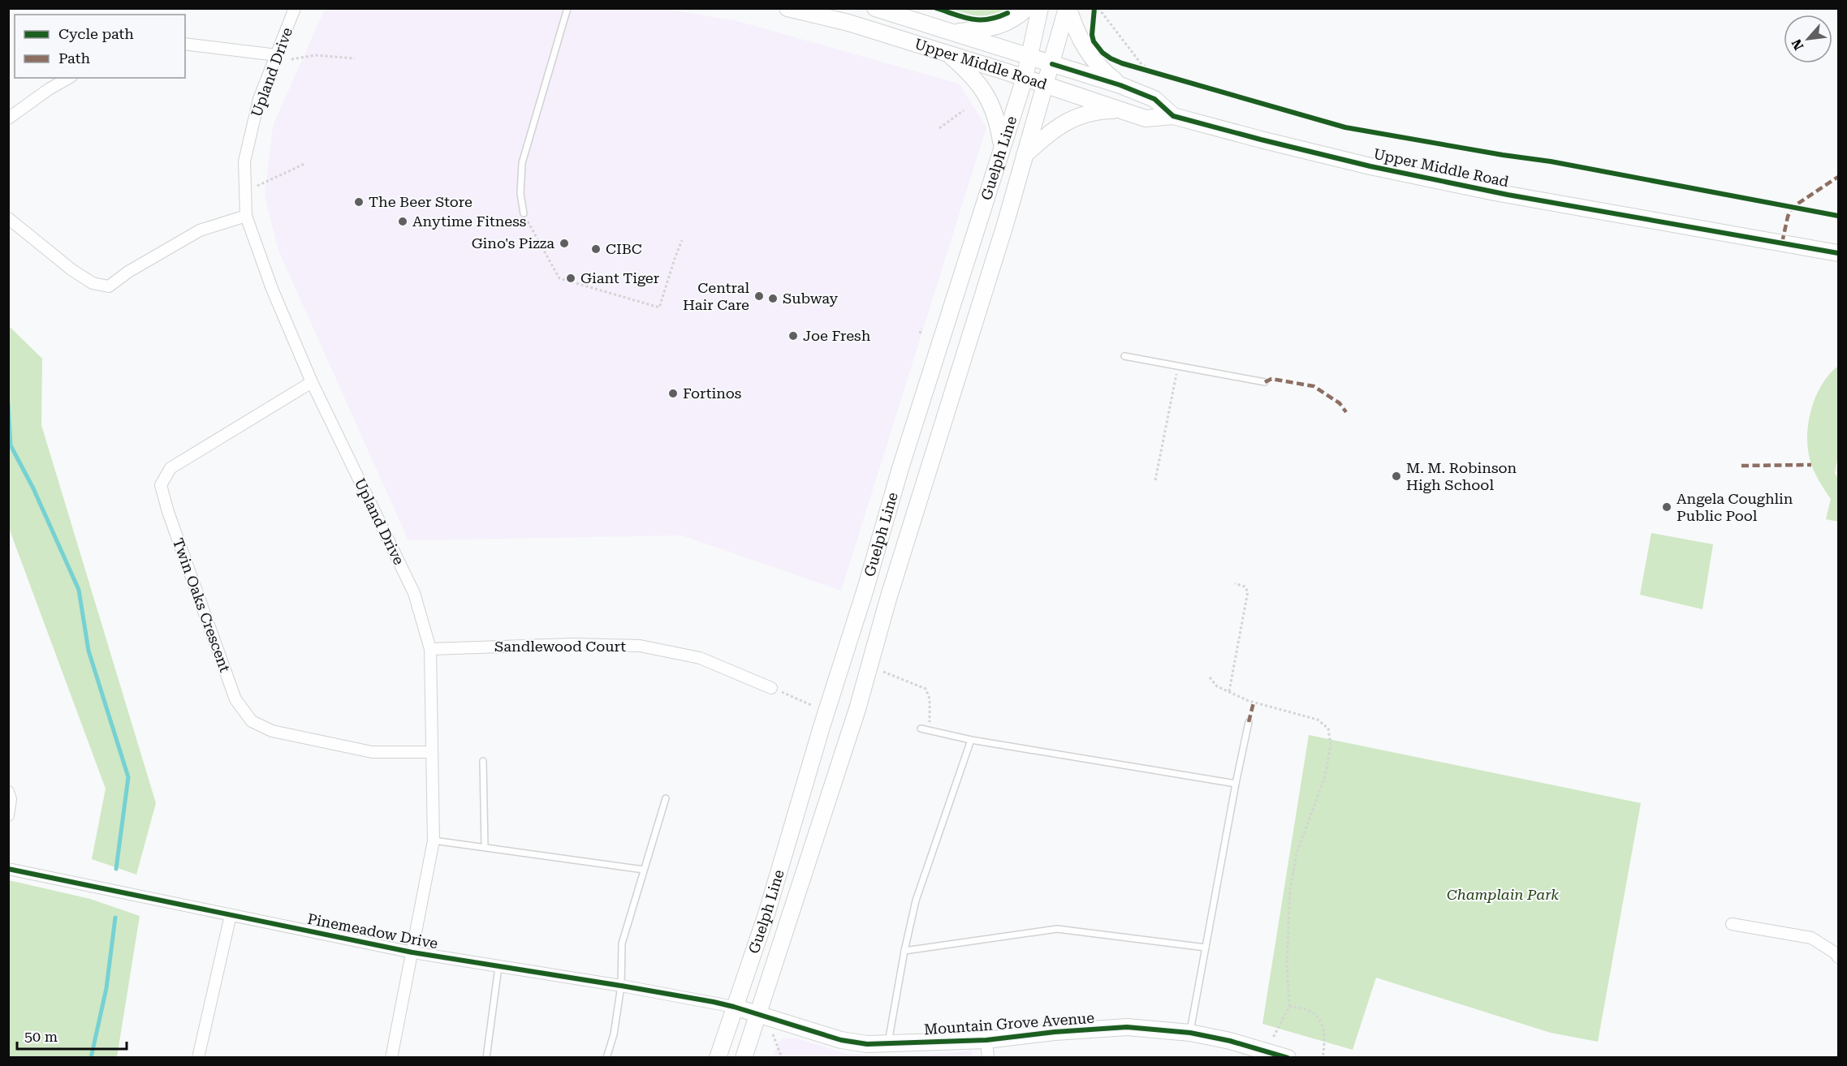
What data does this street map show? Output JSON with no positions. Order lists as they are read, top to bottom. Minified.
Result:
{"streets":{"main road":["Upper Middle Road","Guelph Line","Mountain Grove Avenue"],"street":["Upland Drive","Twin Oaks Crescent","Sandlewood Court","Pinemeadow Drive"]},"crossings":[["Upper Middle Road","Guelph Line"],["Upland Drive","Twin Oaks Crescent"],["Upland Drive","Sandlewood Court"],["Upland Drive","Pinemeadow Drive"],["Guelph Line","Pinemeadow Drive"],["Guelph Line","Mountain Grove Avenue"],["Pinemeadow Drive","Mountain Grove Avenue"]],"parks":["Champlain Park"],"places":["The Beer Store","Anytime Fitness","Gino's Pizza","CIBC","Giant Tiger","Central Hair Care","Subway","Joe Fresh","Fortinos","M. M. Robinson High School","Angela Coughlin Public Pool"],"legend":["Cycle path","Path"],"scale_bar":"50 m","north":"bottom left"}
